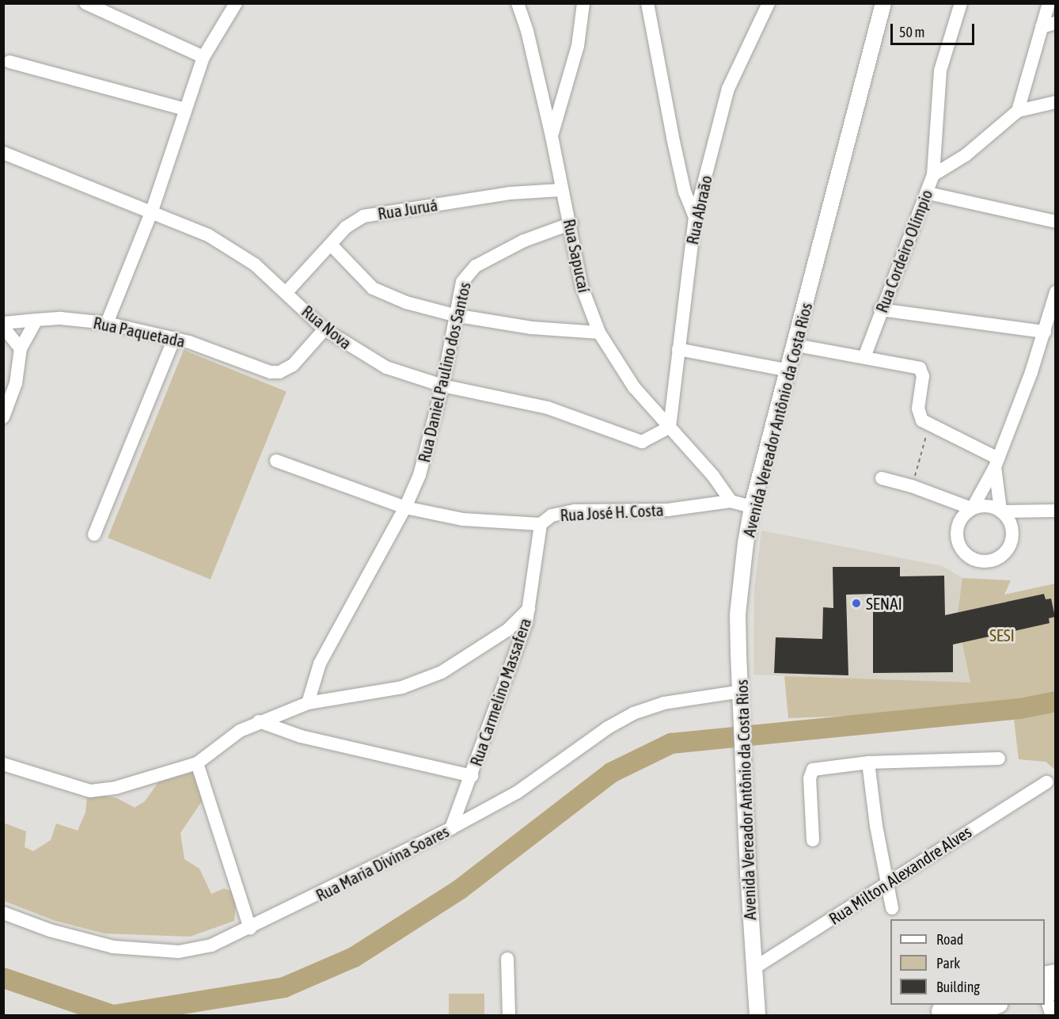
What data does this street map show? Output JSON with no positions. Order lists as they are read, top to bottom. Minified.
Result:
{"streets":{"main road":["Avenida Vereador Antônio da Costa Rios"],"street":["Rua Juruá","Rua Abraão","Rua Cordeiro Olímpio","Rua Sapucaí","Rua Nova","Rua Paquetada","Rua Daniel Paulino dos Santos","Rua José H. Costa","Rua Carmelino Massafera","Rua Maria Divina Soares","Rua Milton Alexandre Alves"]},"crossings":[["Rua Juruá","Rua Sapucaí"],["Rua Juruá","Rua Nova"],["Rua Abraão","Rua Sapucaí"],["Rua Abraão","Rua Nova"],["Rua Sapucaí","Rua Nova"],["Rua Sapucaí","Rua Daniel Paulino dos Santos"],["Rua Sapucaí","Rua José H. Costa"],["Rua Nova","Rua Paquetada"],["Rua Nova","Rua Daniel Paulino dos Santos"],["Rua Daniel Paulino dos Santos","Rua José H. Costa"],["Avenida Vereador Antônio da Costa Rios","Rua Maria Divina Soares"],["Avenida Vereador Antônio da Costa Rios","Rua Milton Alexandre Alves"],["Rua José H. Costa","Rua Carmelino Massafera"],["Rua Carmelino Massafera","Rua Maria Divina Soares"]],"parks":["SESI"],"places":["SENAI"],"legend":["Road","Park","Building"],"scale_bar":"50 m"}
